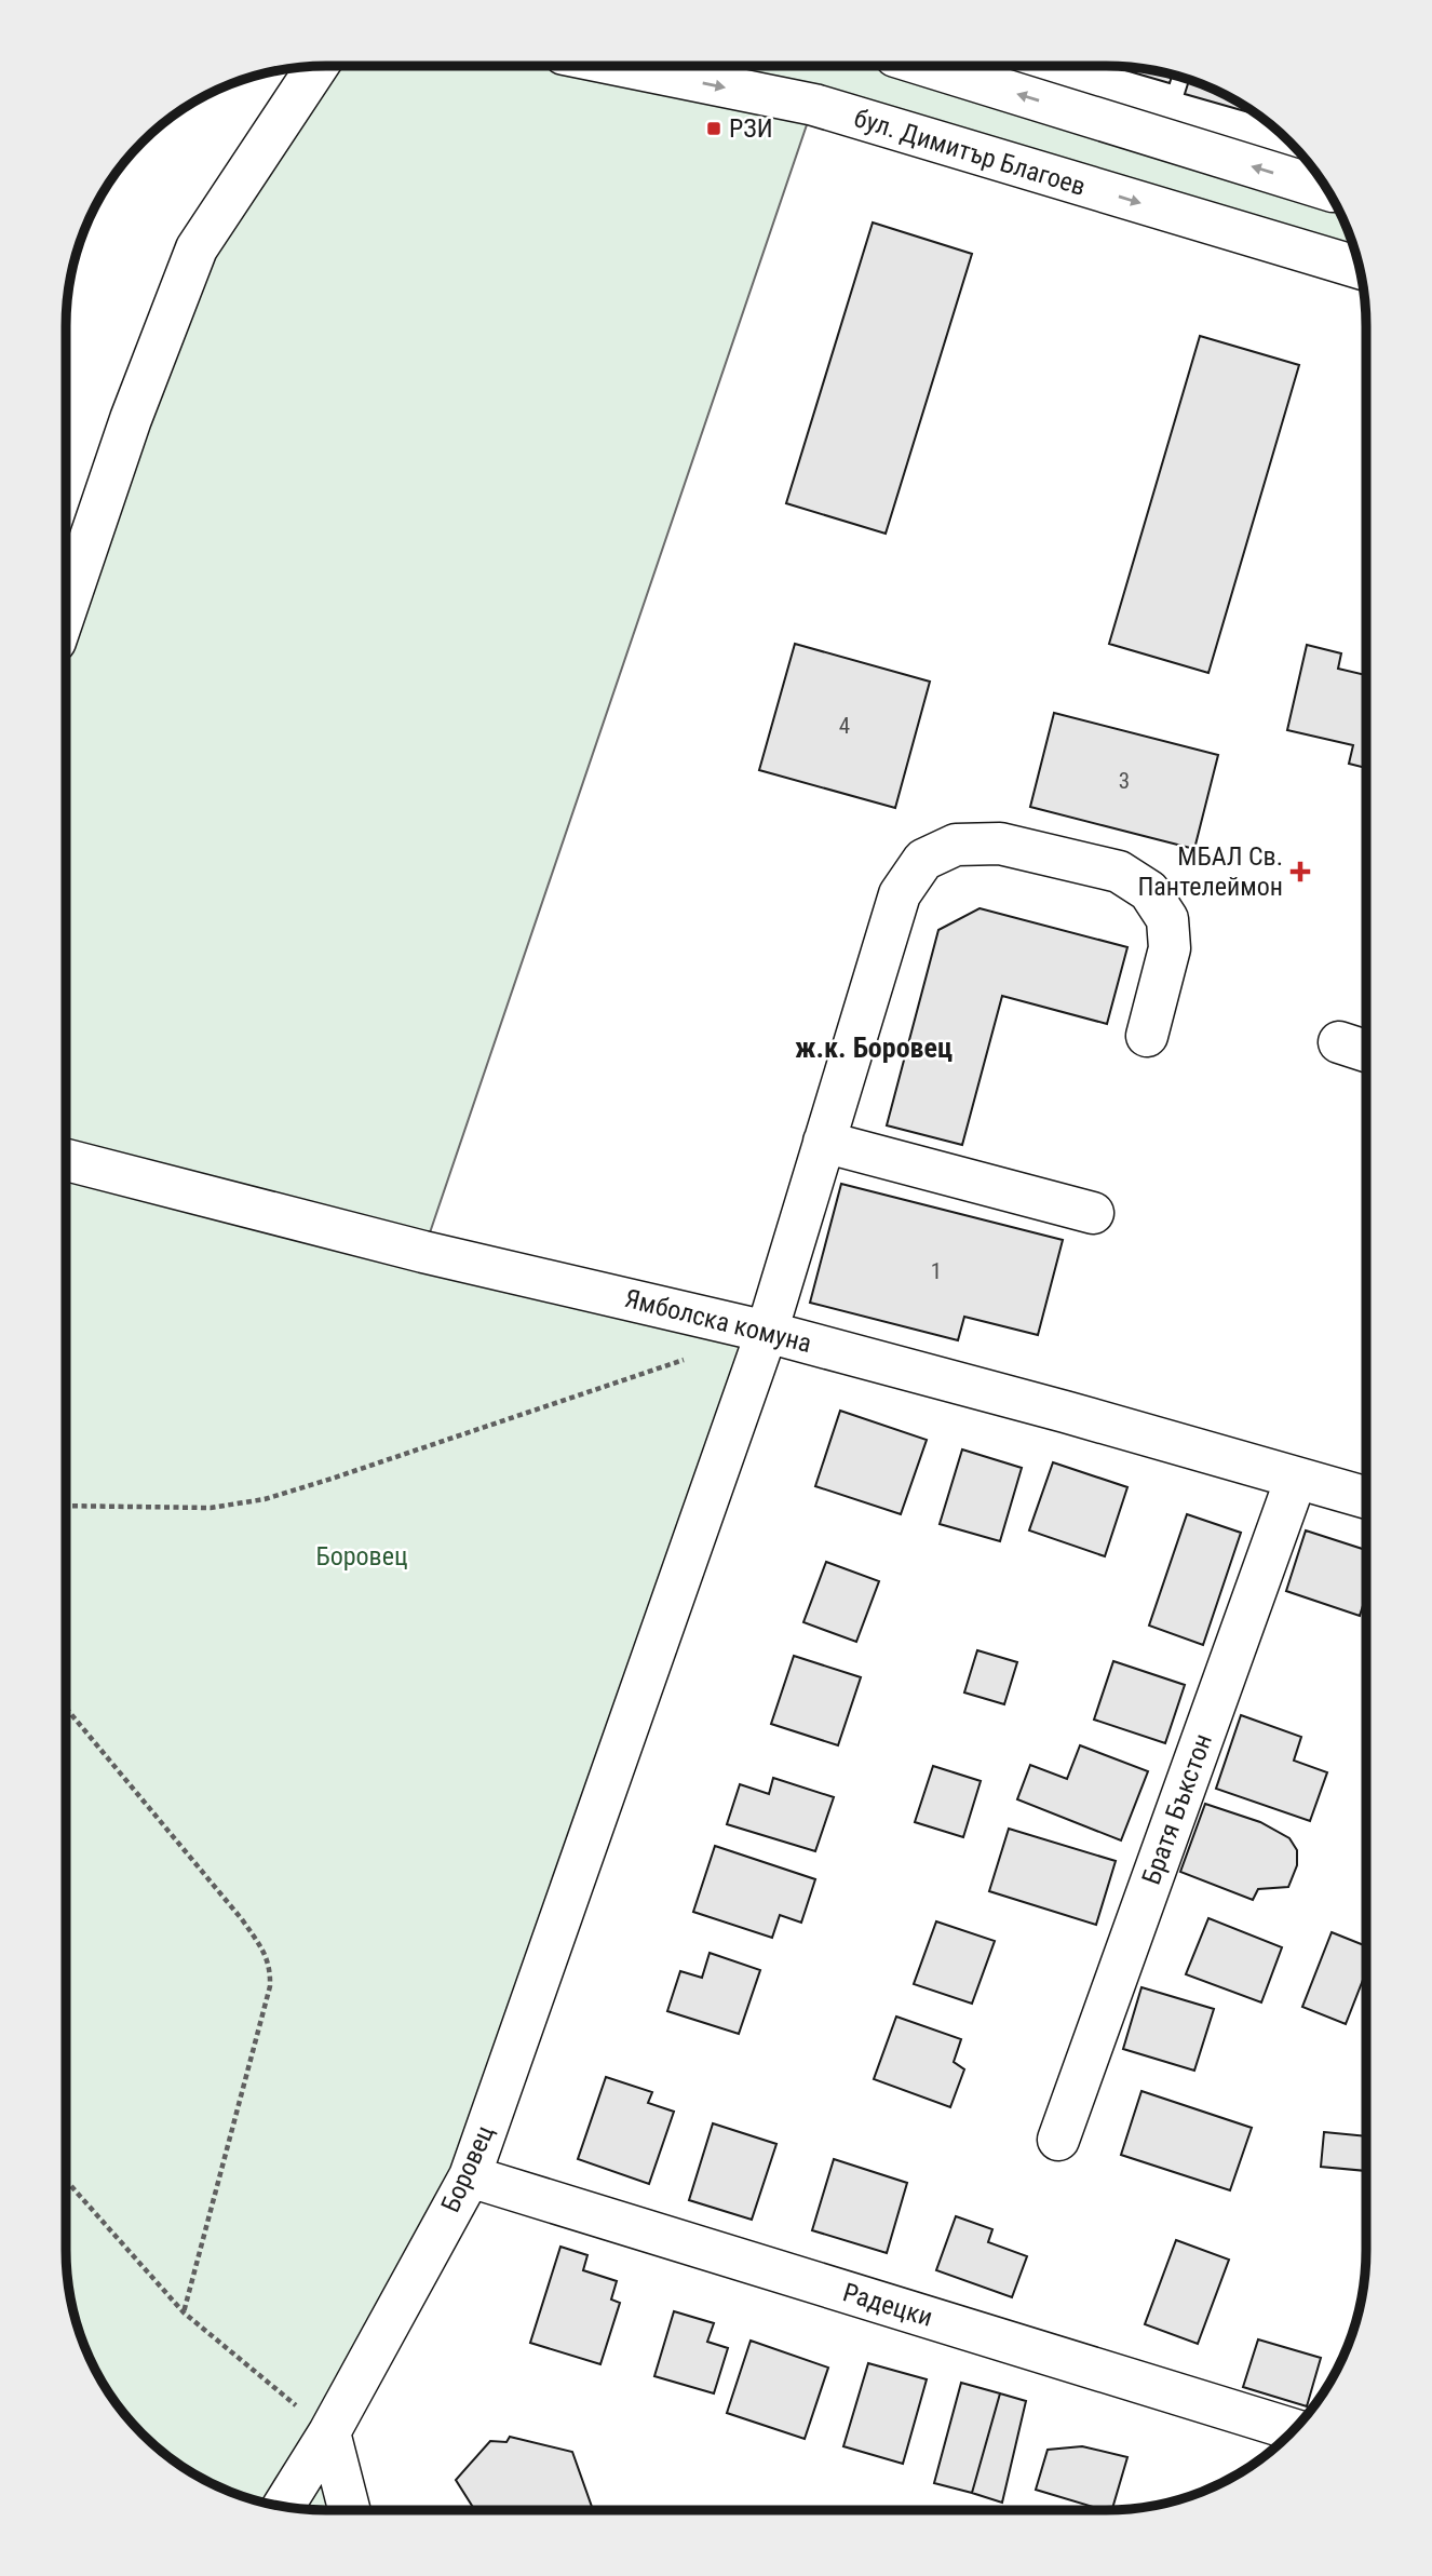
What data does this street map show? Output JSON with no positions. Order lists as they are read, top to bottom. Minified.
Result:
{"streets":{"street":["бул. Димитър Благоев","Ямболска комуна","Братя Бъкстон","Боровец","Радецки"]},"crossings":[["Ямболска комуна","Братя Бъкстон"],["Ямболска комуна","Боровец"],["Боровец","Радецки"]],"districts":["ж.к. Боровец"],"parks":["Боровец"],"places":{"transit":["РЗИ"],"health":["МБАЛ Св. Пантелеймон"]},"house_numbers":["4","3","1"]}
